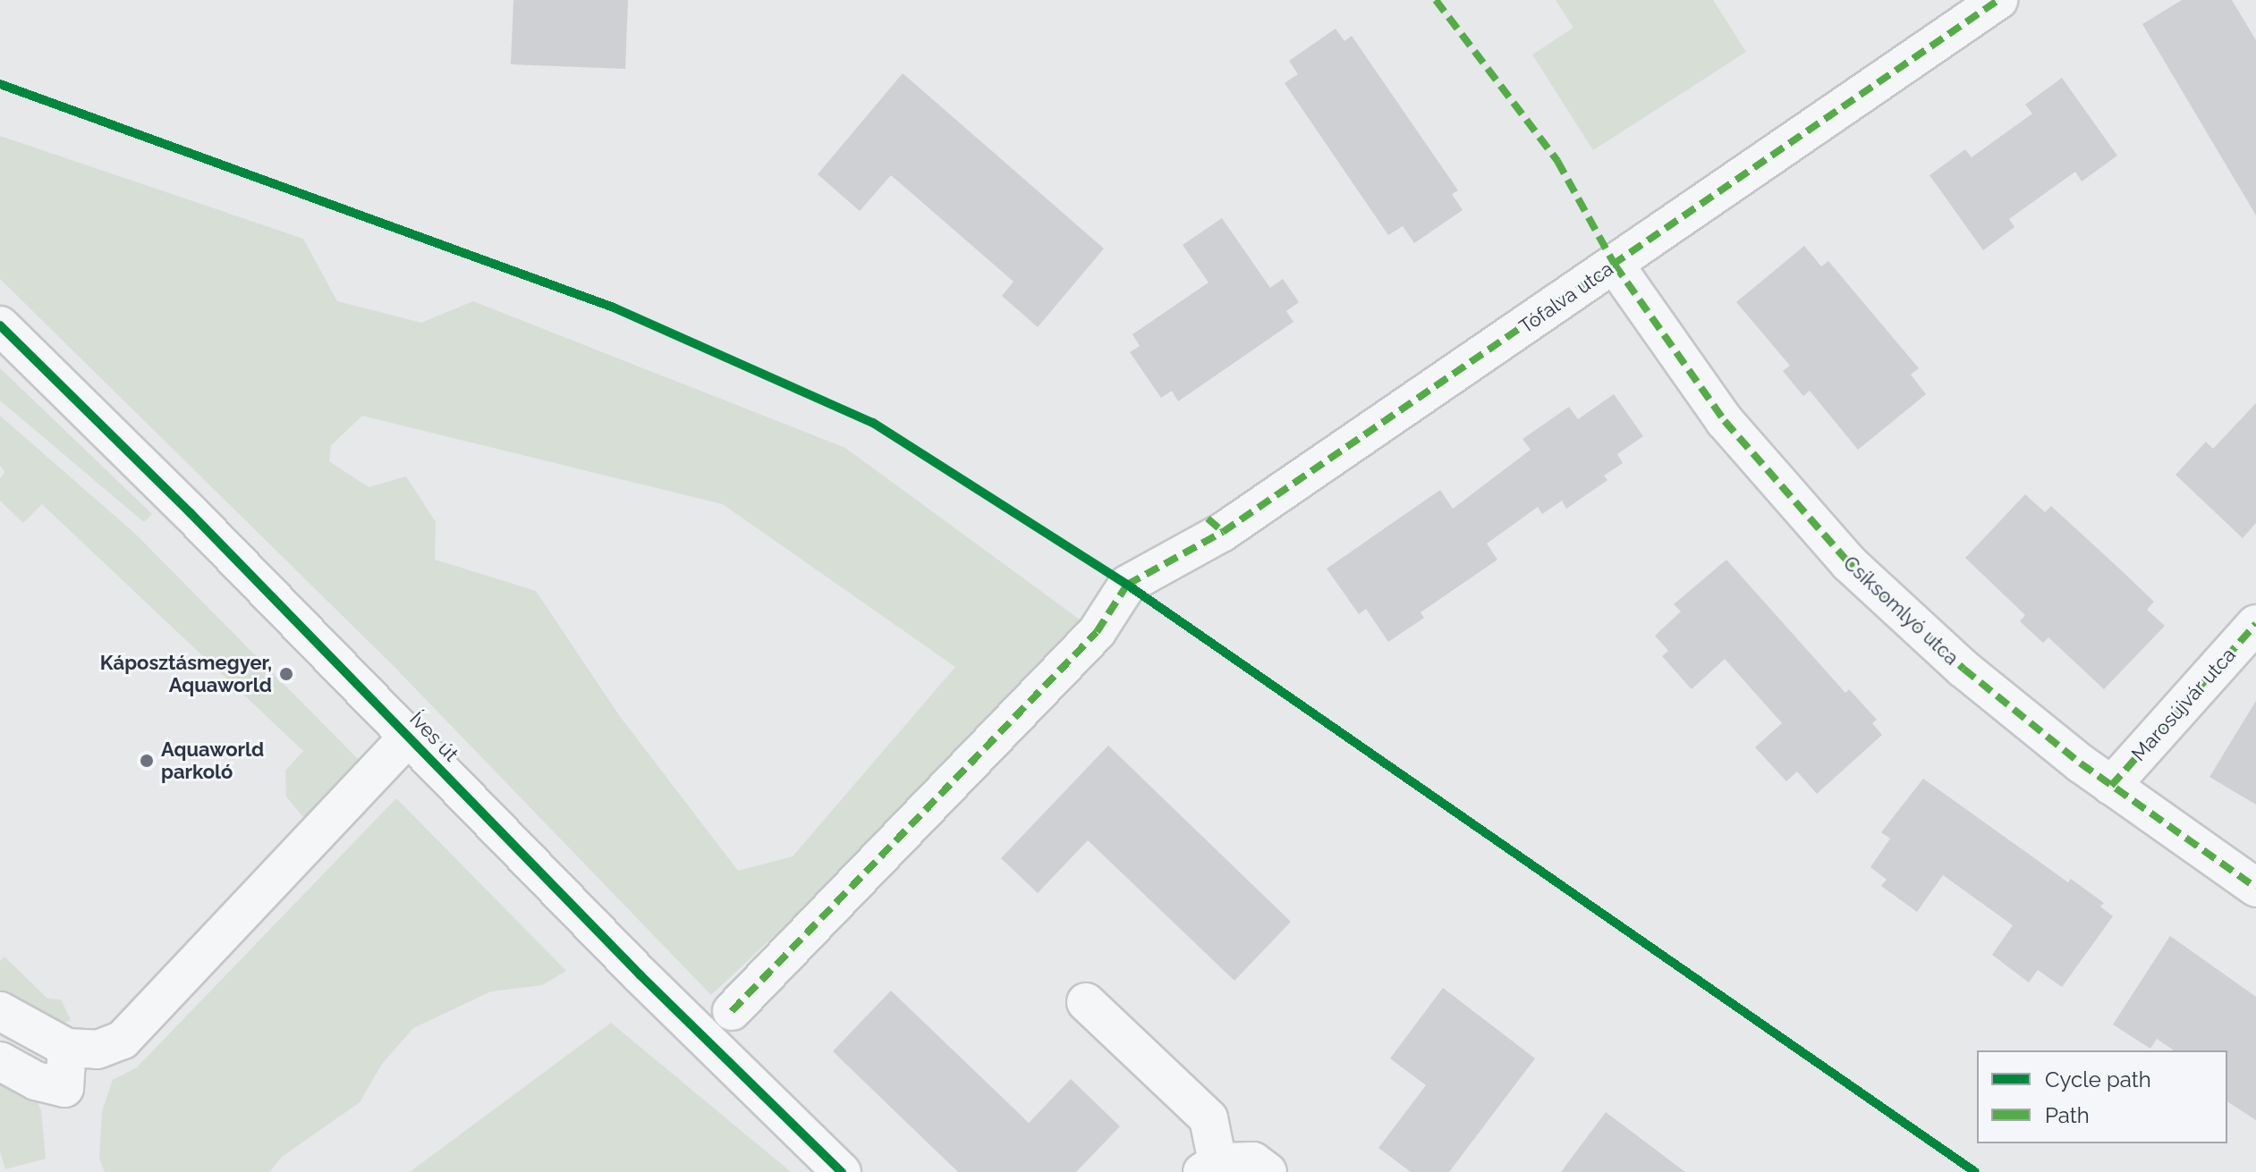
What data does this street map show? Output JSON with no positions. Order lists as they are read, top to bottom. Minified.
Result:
{"streets":{"street":["Tófalva utca","Csíksomlyó utca","Marosújvár utca","Íves út"]},"crossings":[["Tófalva utca","Csíksomlyó utca"],["Csíksomlyó utca","Marosújvár utca"]],"places":["Káposztásmegyer, Aquaworld","Aquaworld parkoló"],"legend":["Cycle path","Path"]}
